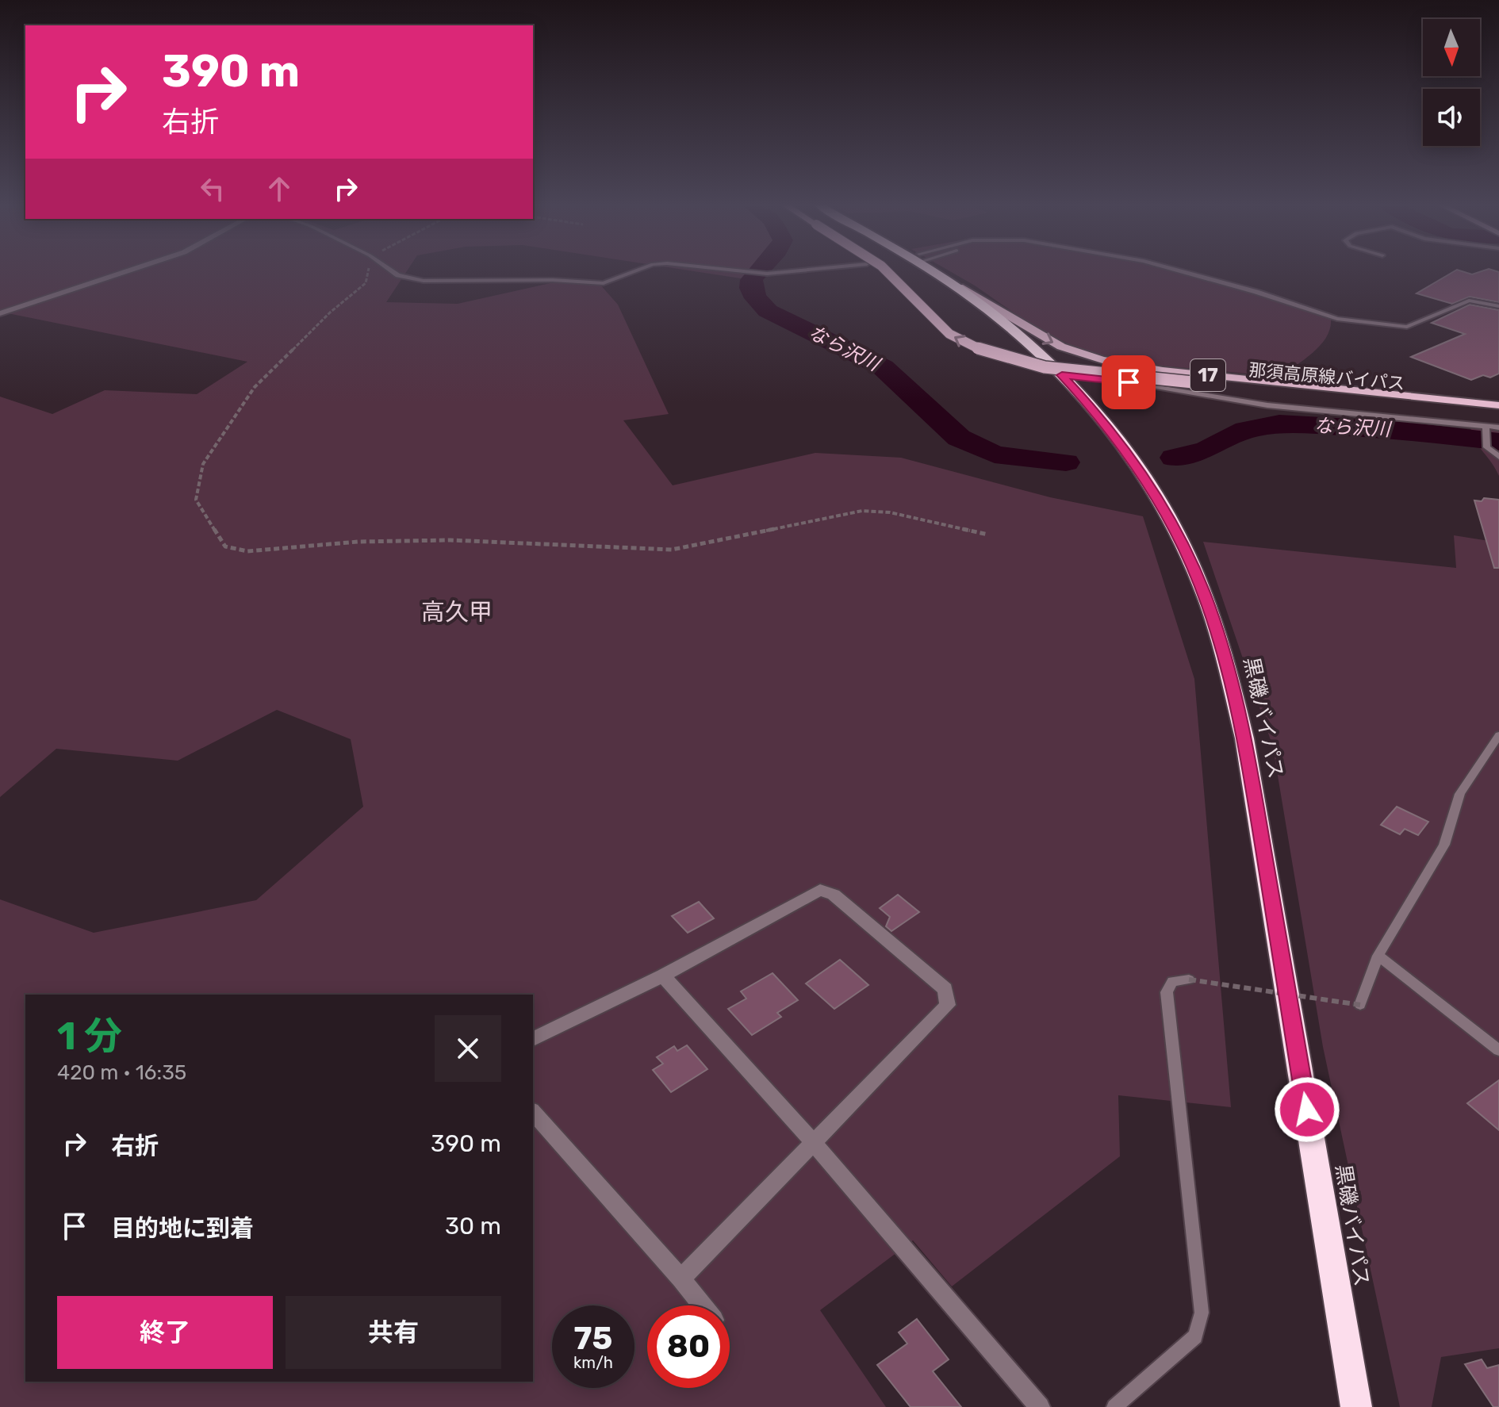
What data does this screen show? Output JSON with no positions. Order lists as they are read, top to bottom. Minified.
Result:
{"streets":{"highway":["黒磯バイパス"],"main road":["17","那須高原線バイパス"]},"crossings":[["那須高原線バイパス","黒磯バイパス"]],"districts":["高久甲"],"water":["なら沢川"],"north":"bottom","page":{"turn":["390 m","右折"],"heading":["1 分","420 m · 16:35"],"list":[{"name":"右折","value":"390 m"},{"name":"目的地に到着","value":"30 m"}],"buttons":["終了","共有"],"speed":"75 km/h","limit":"80"}}
